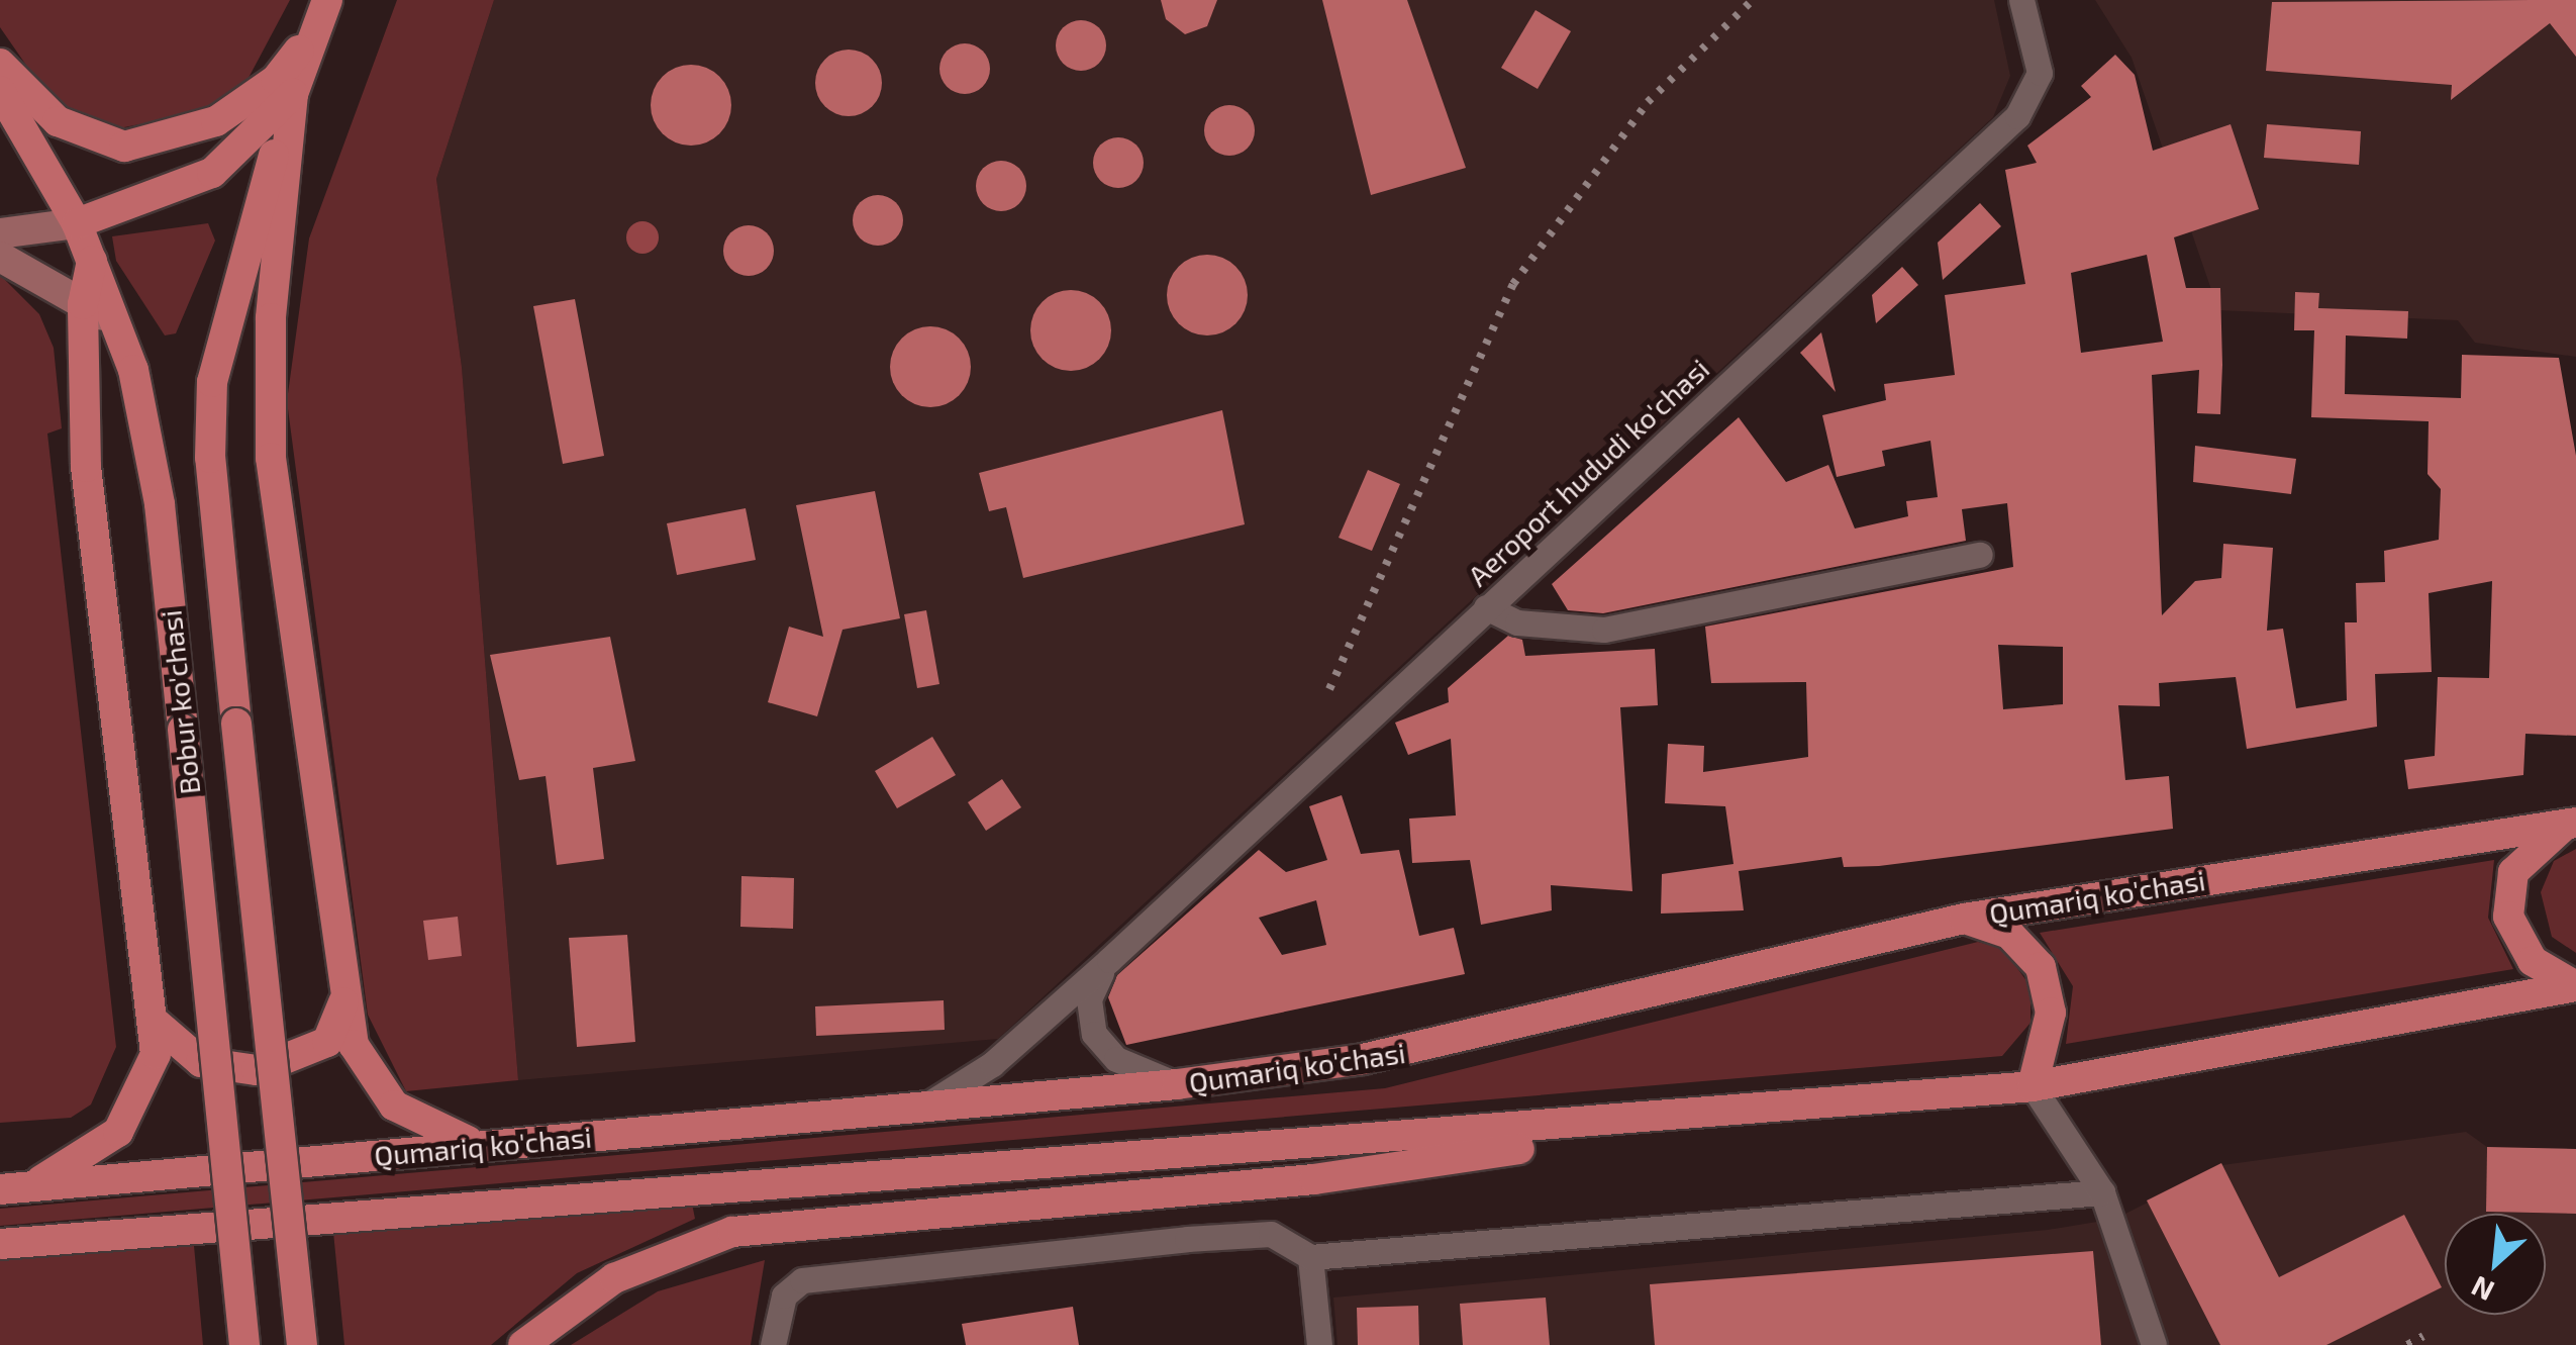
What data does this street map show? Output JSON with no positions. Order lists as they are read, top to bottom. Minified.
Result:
{"streets":{"main road":["Bobur ko'chasi","Qumariq ko'chasi"],"street":["Aeroport hududi ko'chasi"]},"crossings":[["Aeroport hududi ko'chasi","Qumariq ko'chasi"]],"north":"bottom left"}
